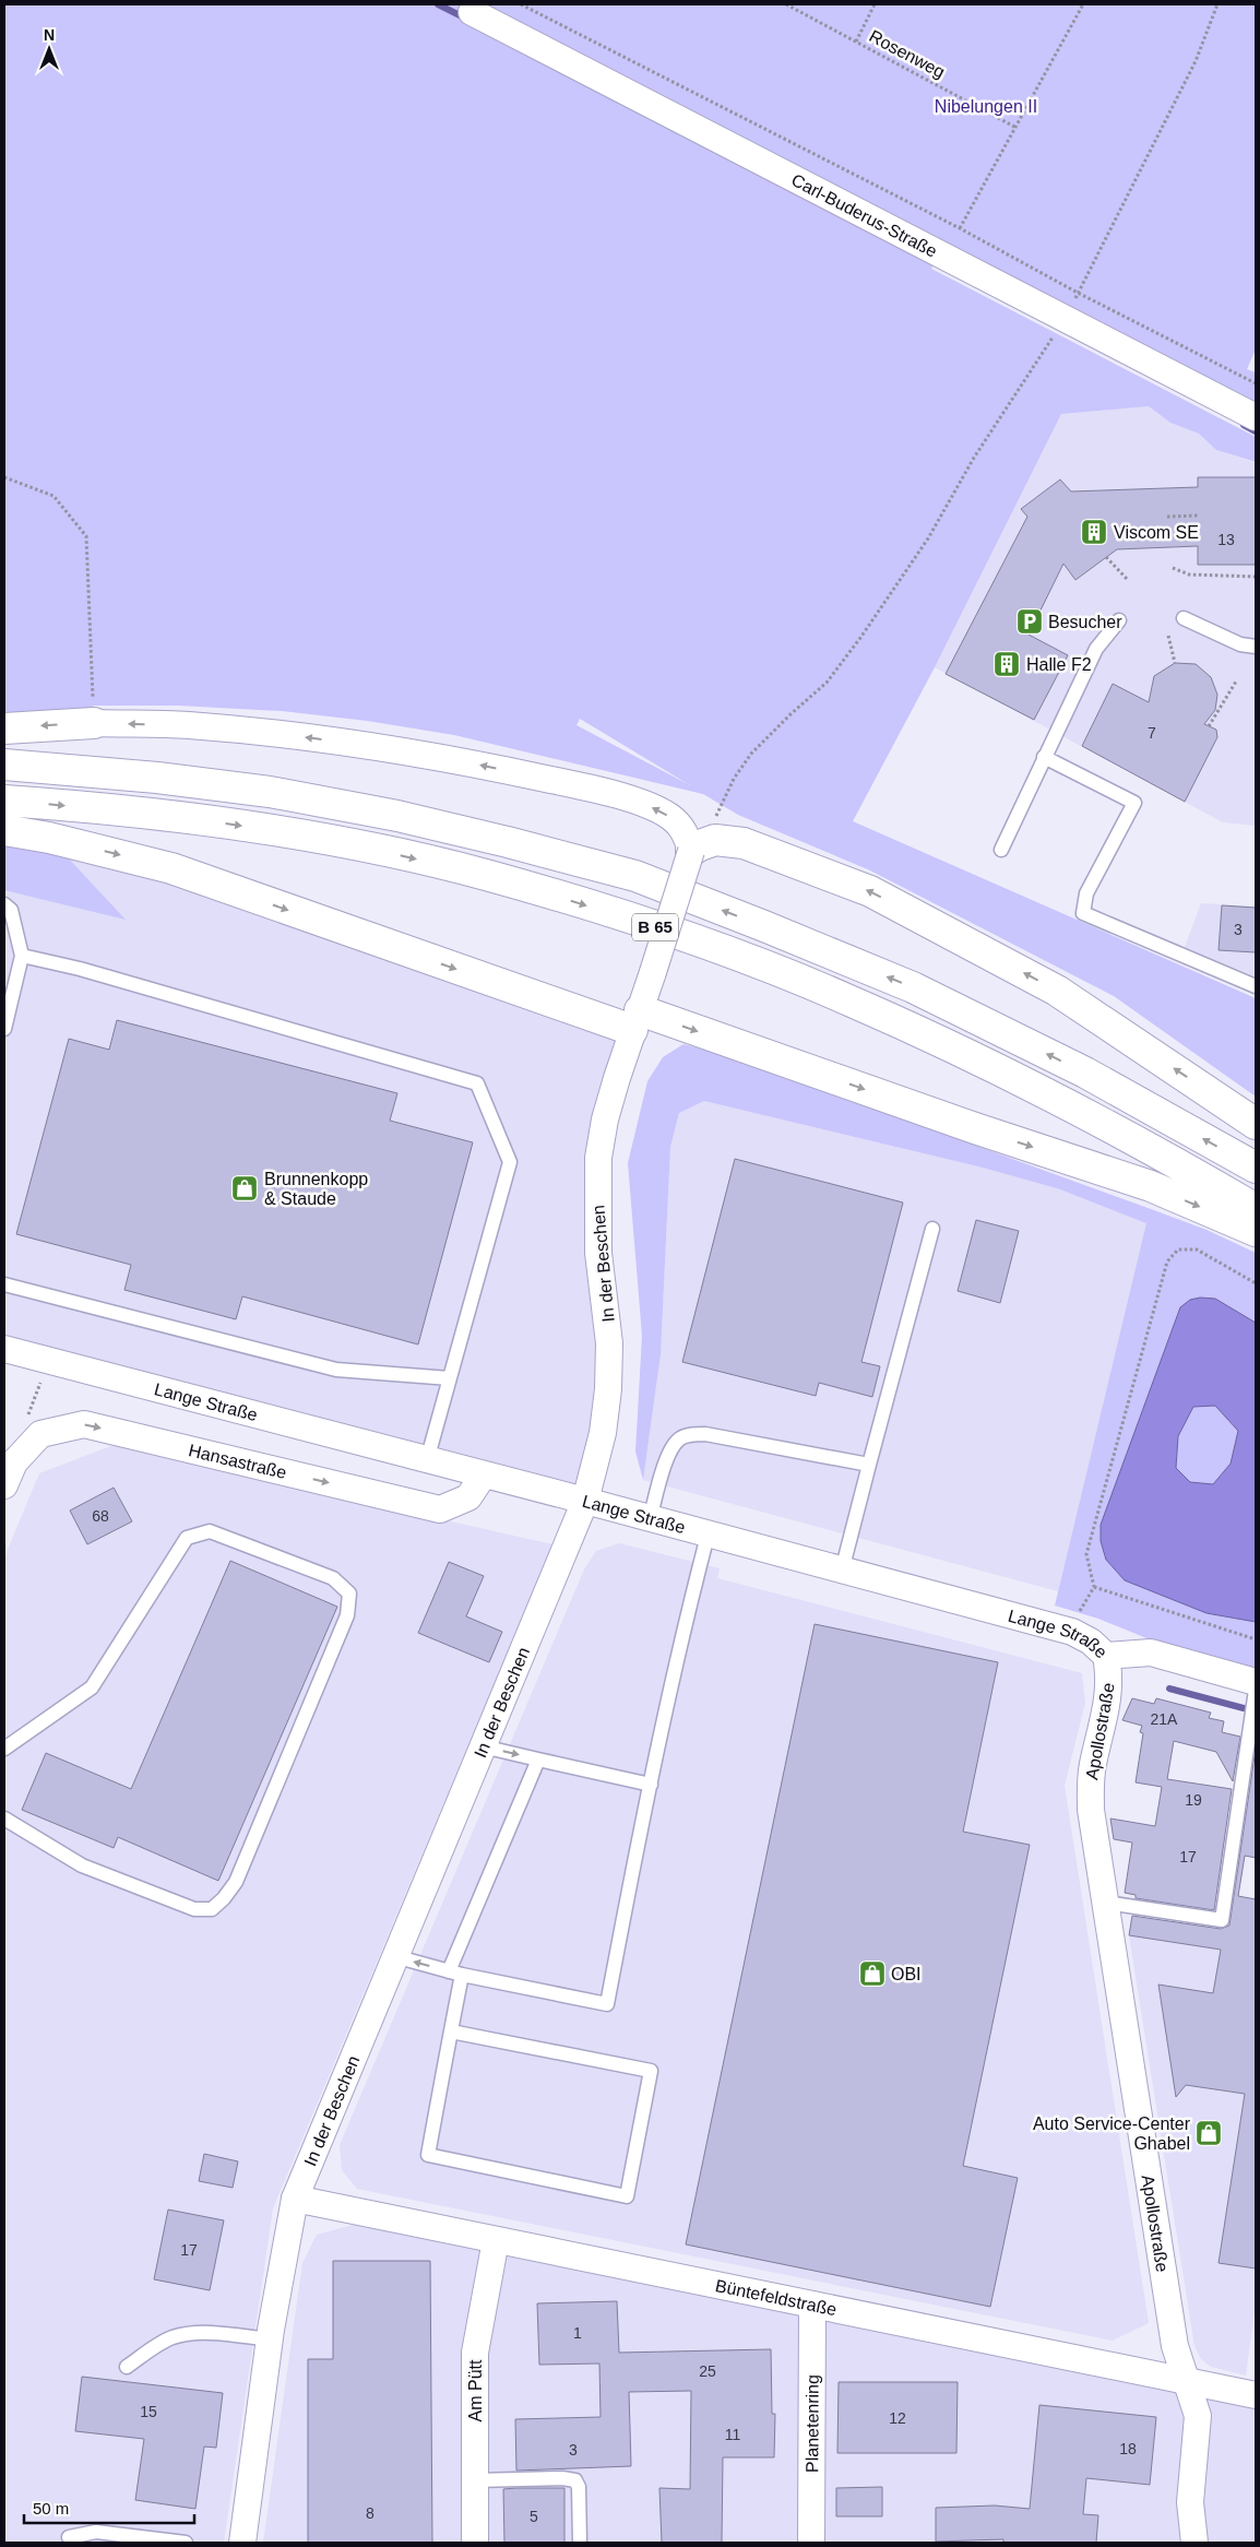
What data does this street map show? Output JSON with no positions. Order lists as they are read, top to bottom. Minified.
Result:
{"streets":{"highway":["B 65"],"street":["Carl-Buderus-Straße","In der Beschen","Lange Straße","Hansastraße","Apollostraße","Büntefeldstraße","Am Pütt","Planetenring"],"path":["Rosenweg"]},"crossings":[["In der Beschen","Lange Straße"],["In der Beschen","Büntefeldstraße"],["Lange Straße","Hansastraße"],["Lange Straße","Apollostraße"],["Apollostraße","Büntefeldstraße"],["Büntefeldstraße","Am Pütt"],["Büntefeldstraße","Planetenring"]],"one_way":["Hansastraße"],"parks":["Nibelungen II"],"places":{"building":["Viscom SE","Halle F2"],"parking":["Besucher"],"shop":["Brunnenkopp & Staude","OBI","Auto Service-Center Ghabel"]},"house_numbers":["13","7","3","68","21A","19","17","17","1","25","15","12","11","18","3","8","5"],"scale_bar":"50 m","north":"top"}
